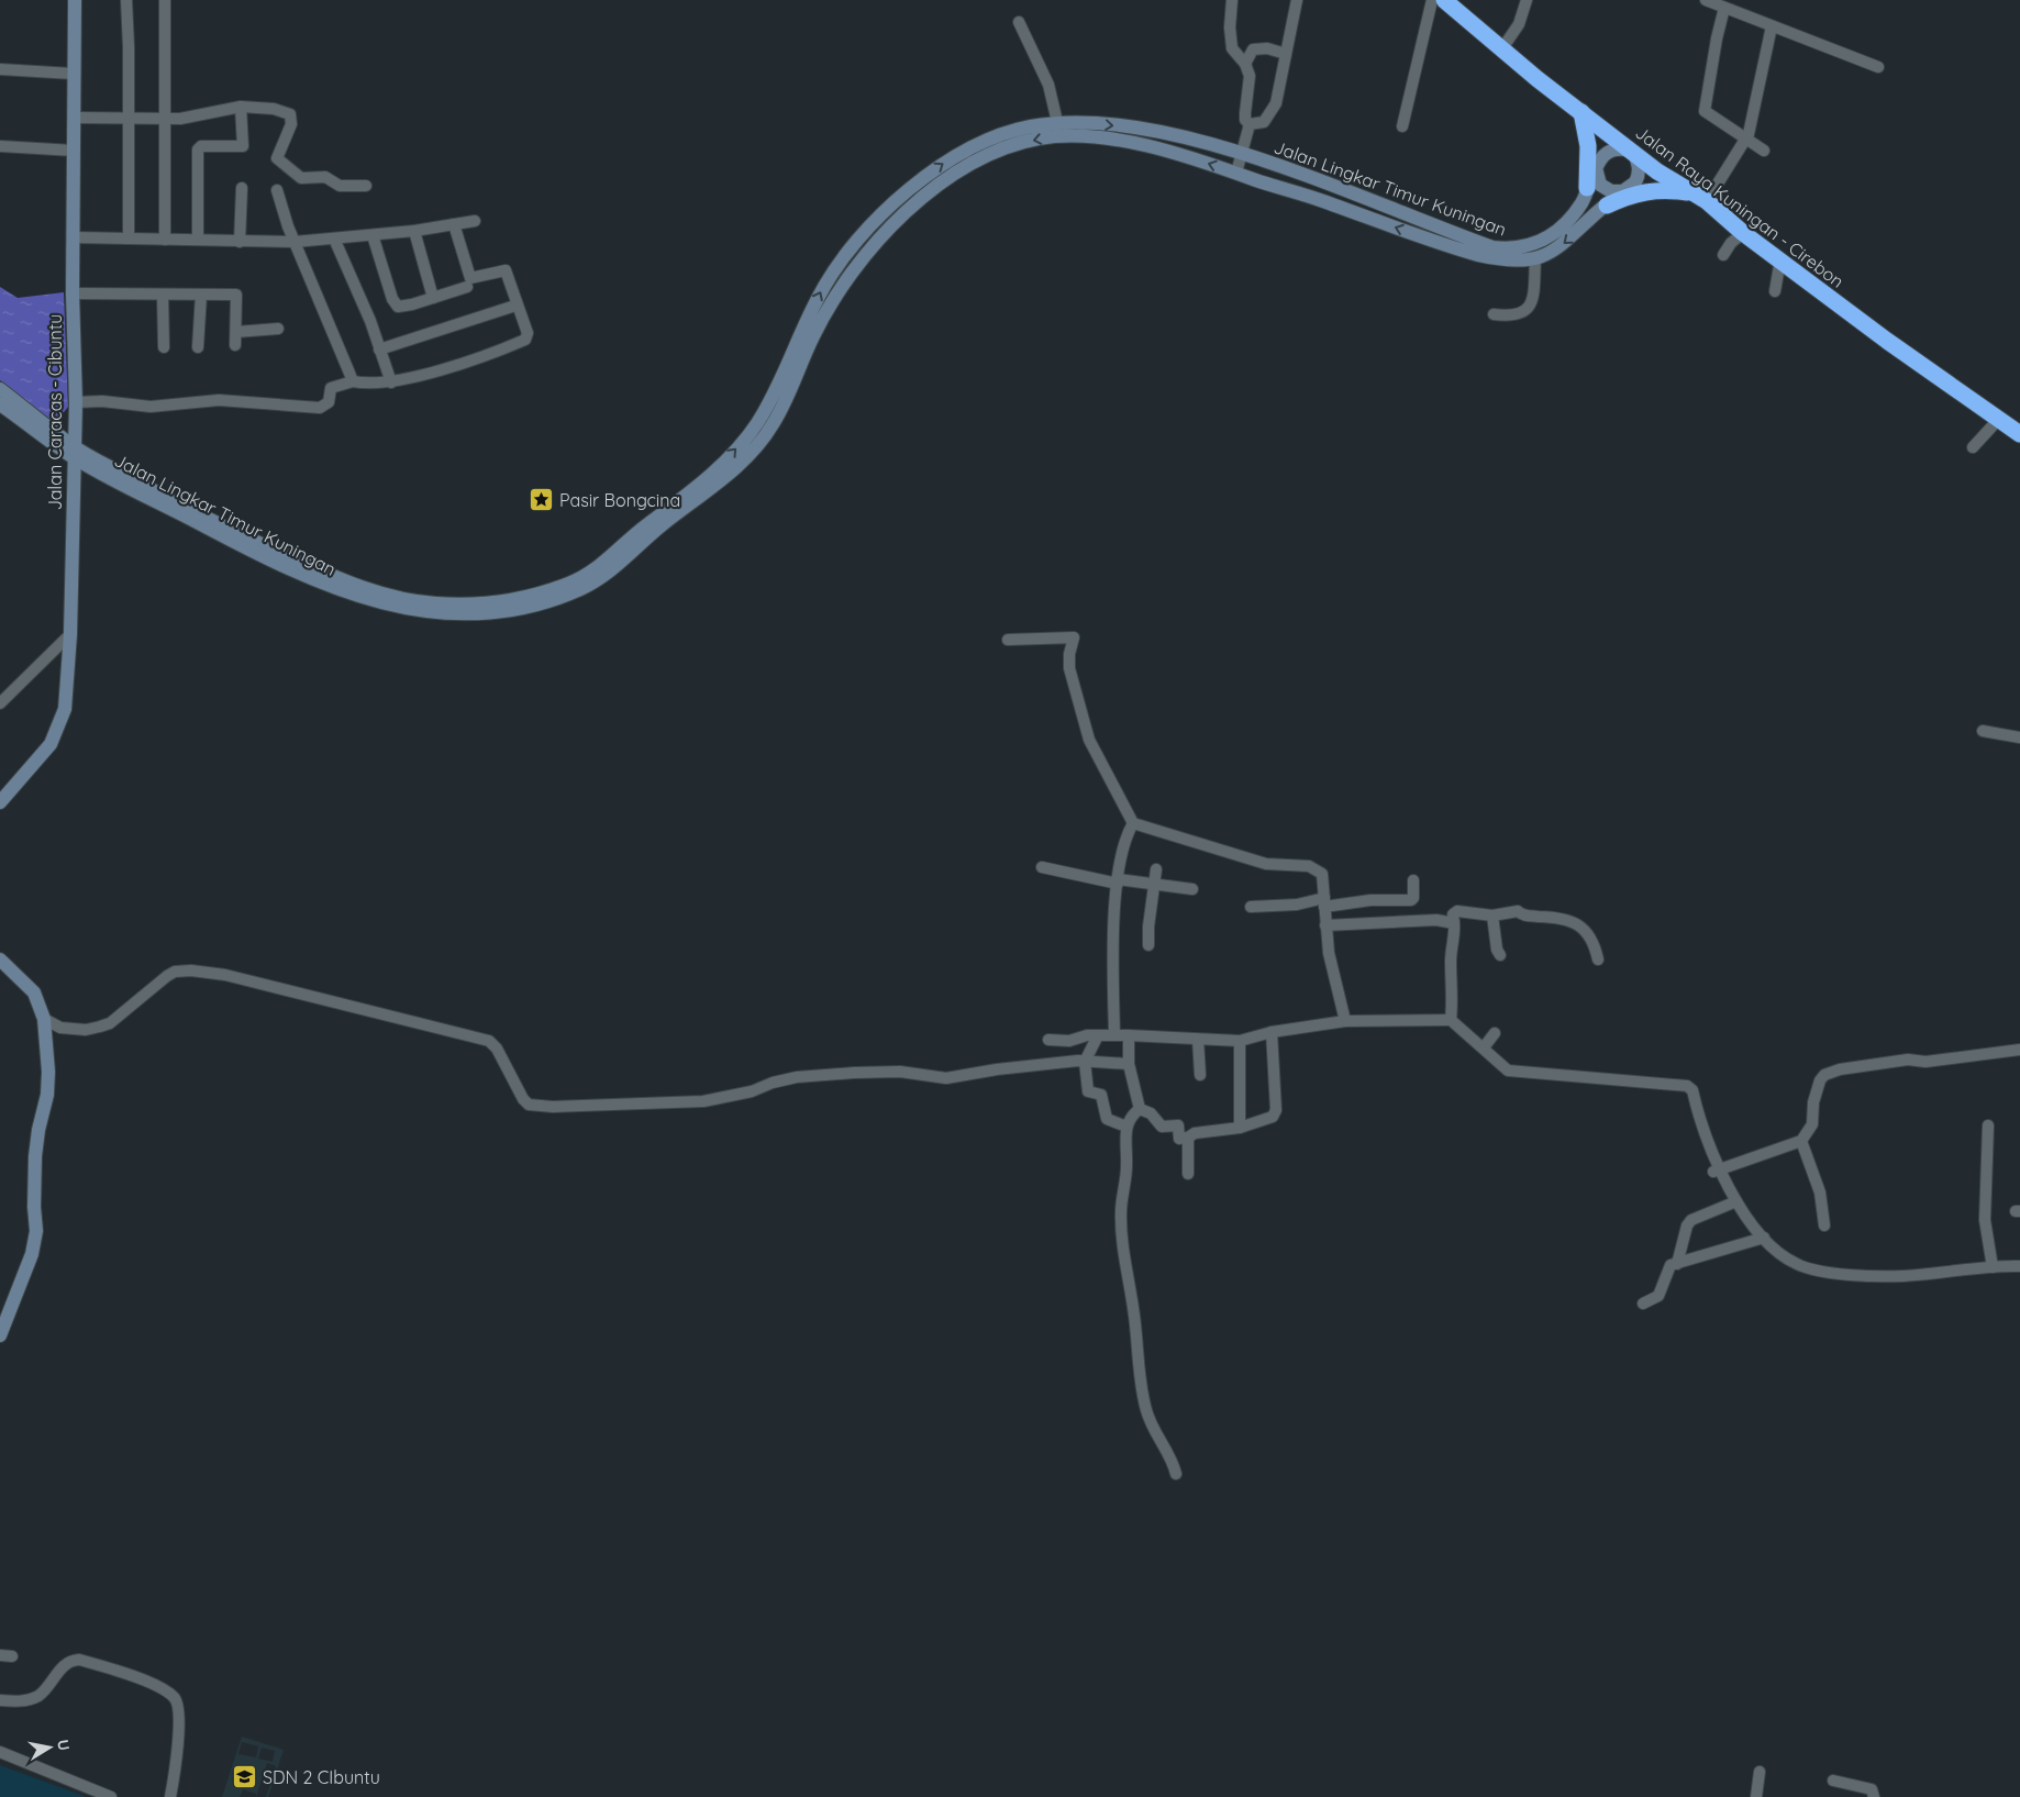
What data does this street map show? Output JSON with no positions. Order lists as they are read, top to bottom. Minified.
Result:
{"streets":{"highway":["Jalan Raya Kuningan - Cirebon"],"main road":["Jalan Lingkar Timur Kuningan","Jalan Caracas - Cibuntu"]},"crossings":[["Jalan Lingkar Timur Kuningan","Jalan Raya Kuningan - Cirebon"],["Jalan Lingkar Timur Kuningan","Jalan Caracas - Cibuntu"]],"places":{"place":["Pasir Bongcina"],"school or university":["SDN 2 CIbuntu"]},"north":"right"}
